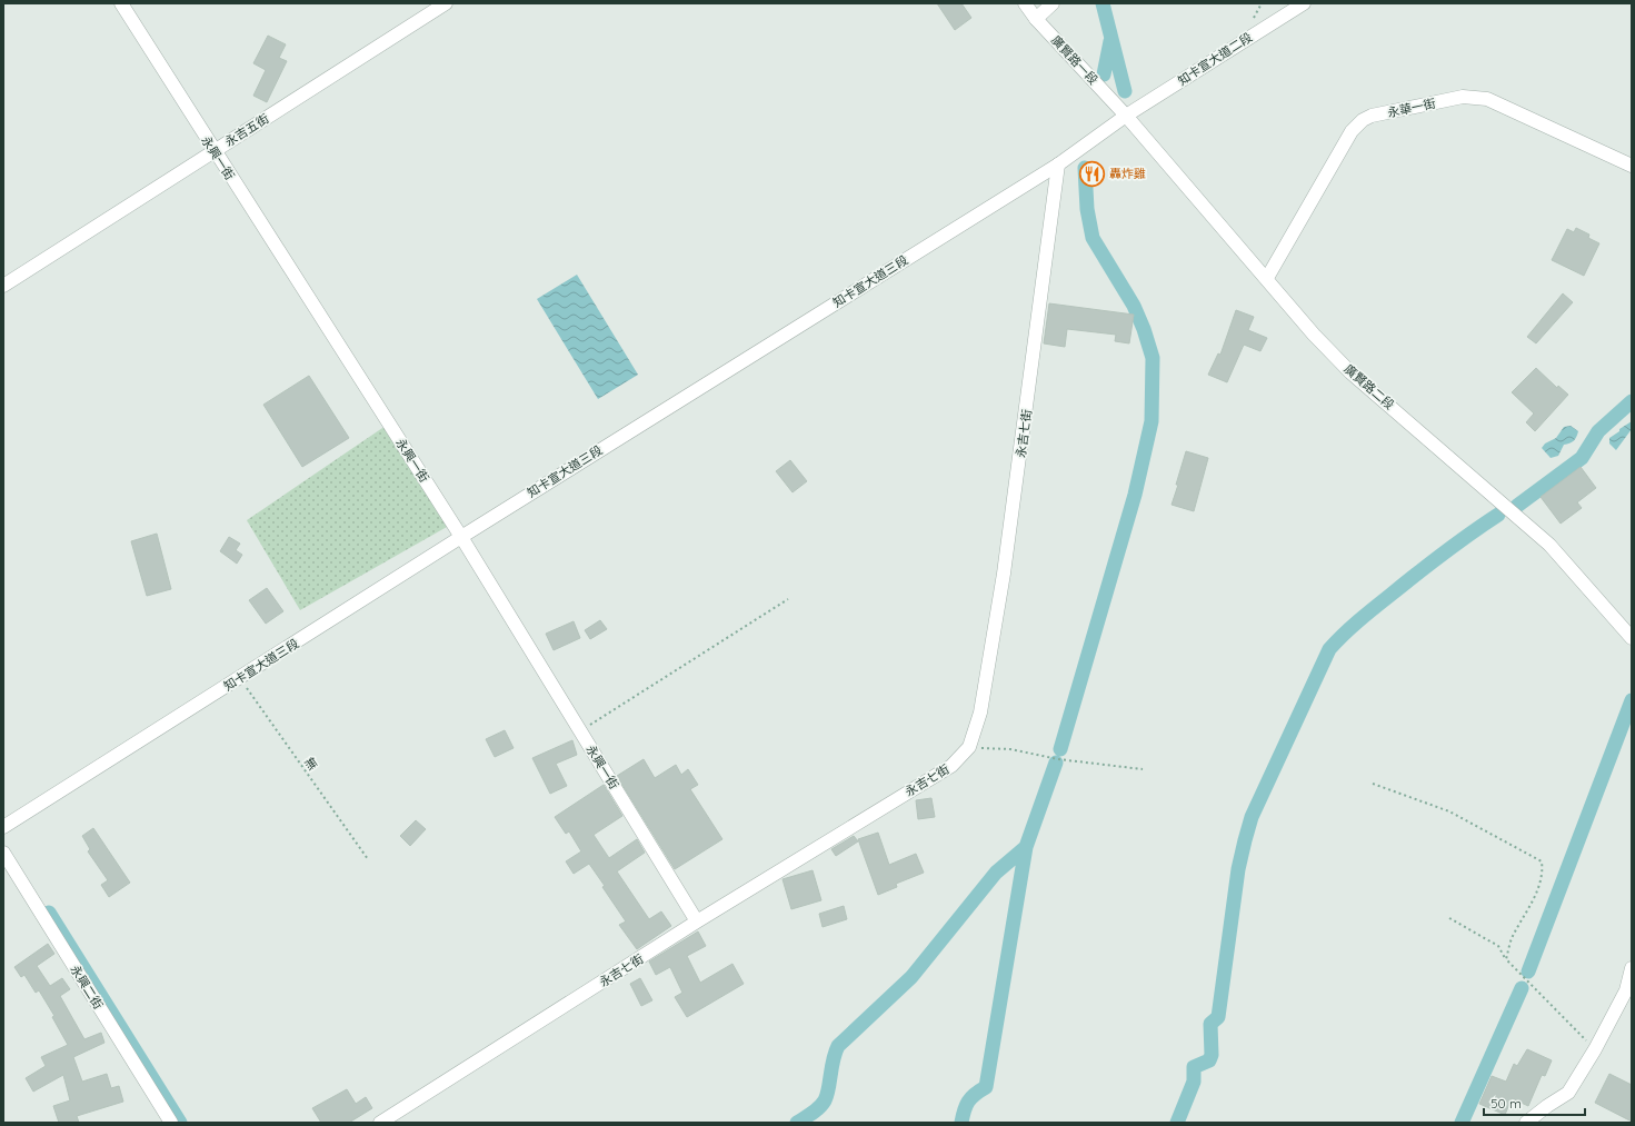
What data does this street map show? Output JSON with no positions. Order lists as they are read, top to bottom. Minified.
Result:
{"streets":{"street":["知卡宣大道二段","廣賢路一段","永華一街","永吉五街","永興一街","知卡宣大道三段","廣賢路二段","永吉七街","永興二街"],"path":["無"]},"crossings":[["知卡宣大道二段","廣賢路一段"],["知卡宣大道二段","知卡宣大道三段"],["知卡宣大道二段","廣賢路二段"],["廣賢路一段","知卡宣大道三段"],["廣賢路一段","廣賢路二段"],["永華一街","廣賢路二段"],["永吉五街","永興一街"],["永興一街","知卡宣大道三段"],["永興一街","永吉七街"],["知卡宣大道三段","廣賢路二段"],["知卡宣大道三段","永吉七街"],["知卡宣大道三段","無"]],"places":{"restaurant":["轟炸雞"]},"scale_bar":"50 m"}
